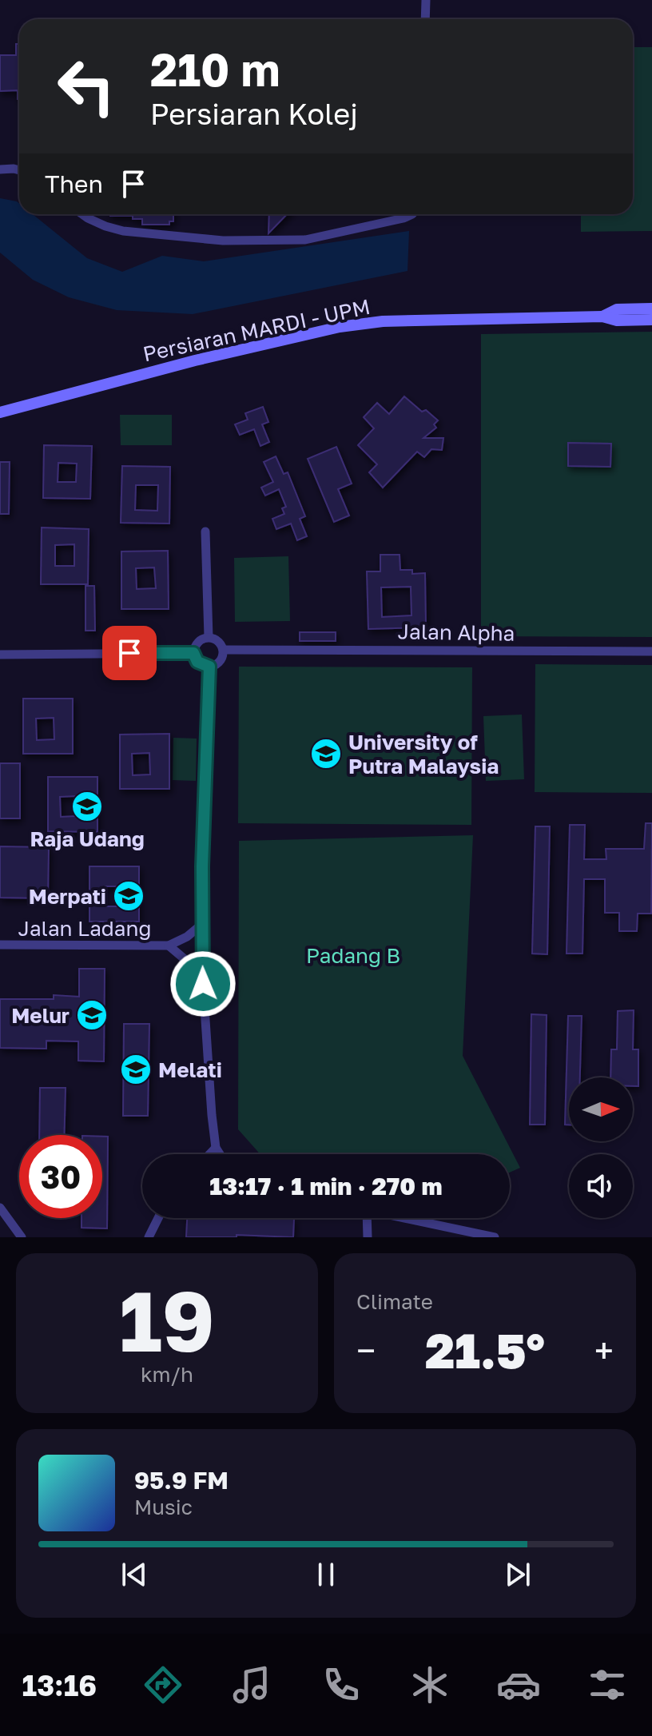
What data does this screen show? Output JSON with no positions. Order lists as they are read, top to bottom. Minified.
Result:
{"streets":{"street":["Persiaran MARDI - UPM","Jalan Alpha","Jalan Ladang"]},"parks":["Padang B"],"places":{"school or university":["University of Putra Malaysia","Raja Udang","Merpati","Melur","Melati"]},"north":"right","page":{"turn":["210 m","Persiaran Kolej"],"then":"Then","limit":"30","trip":"13:17 · 1 min · 270 m","tile":[["19","km/h"],"Climate"],"heat":["−","21.5°","+"],"song":["95.9 FM","Music"],"tabs":"13:16"}}
